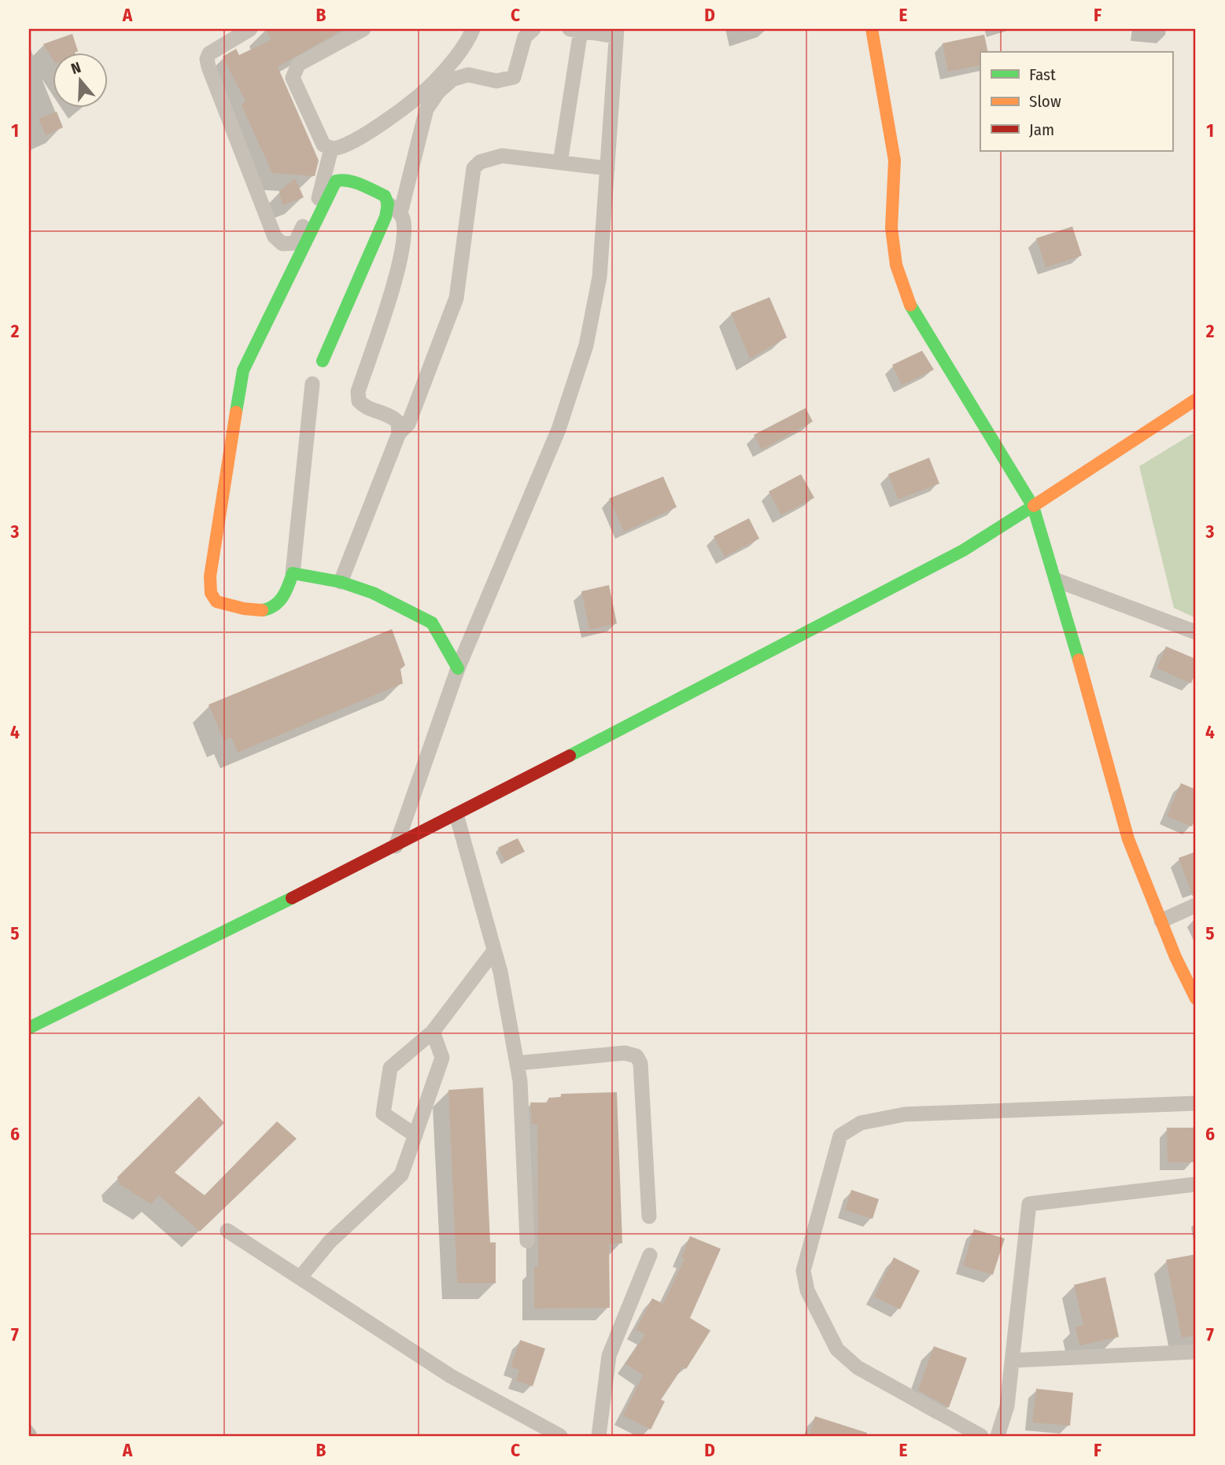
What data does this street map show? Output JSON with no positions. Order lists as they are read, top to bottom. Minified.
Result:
{"legend":["Fast","Slow","Jam"],"north":"top","grid":{"columns":["A","B","C","D","E","F"],"rows":["1","2","3","4","5","6","7"]}}
